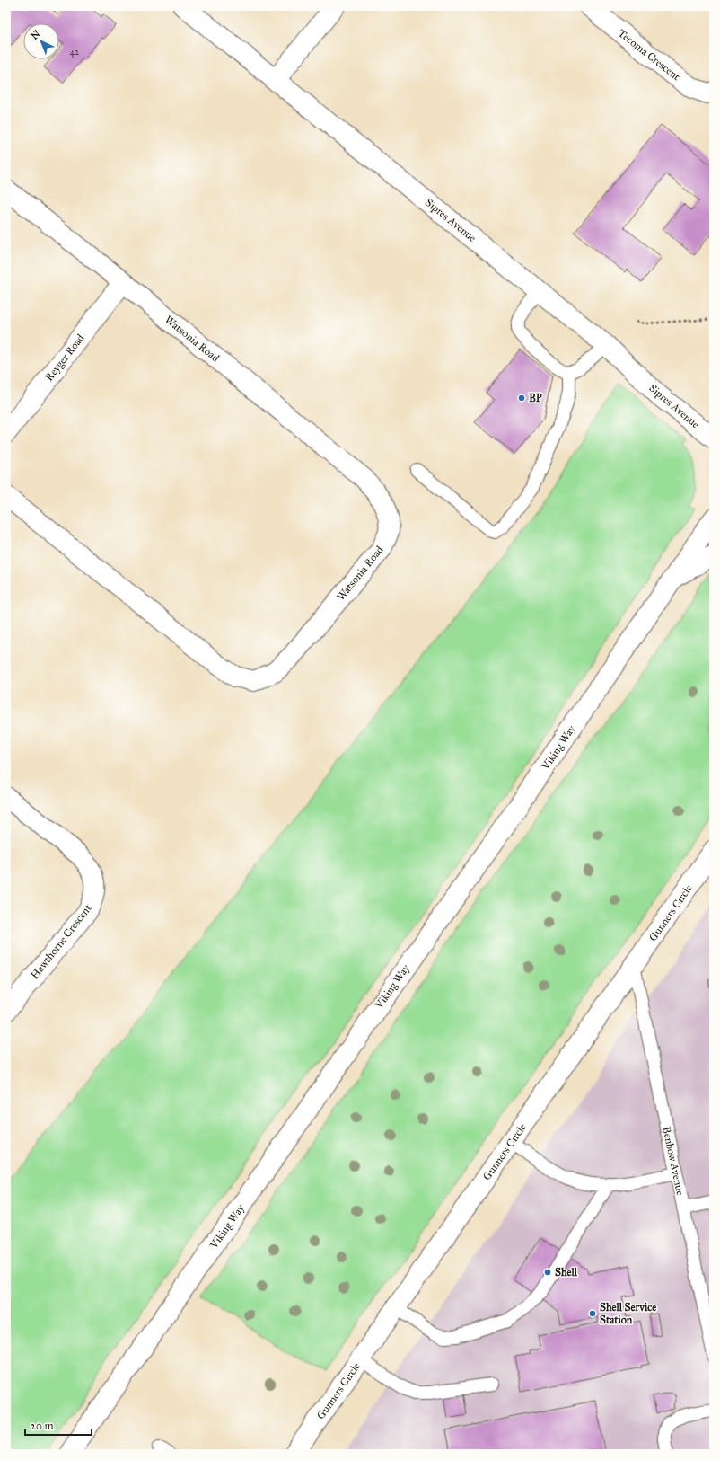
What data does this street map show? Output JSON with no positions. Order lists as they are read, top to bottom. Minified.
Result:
{"streets":{"street":["Tecoma Crescent","Sipres Avenue","Watsonia Road","Reyger Road","Viking Way","Gunners Circle","Hawthorne Crescent"],"lane":["Benbow Avenue"]},"crossings":[["Watsonia Road","Reyger Road"],["Gunners Circle","Benbow Avenue"]],"places":["BP","Shell","Shell Service Station"],"house_numbers":["42"],"scale_bar":"20 m","north":"top left"}
